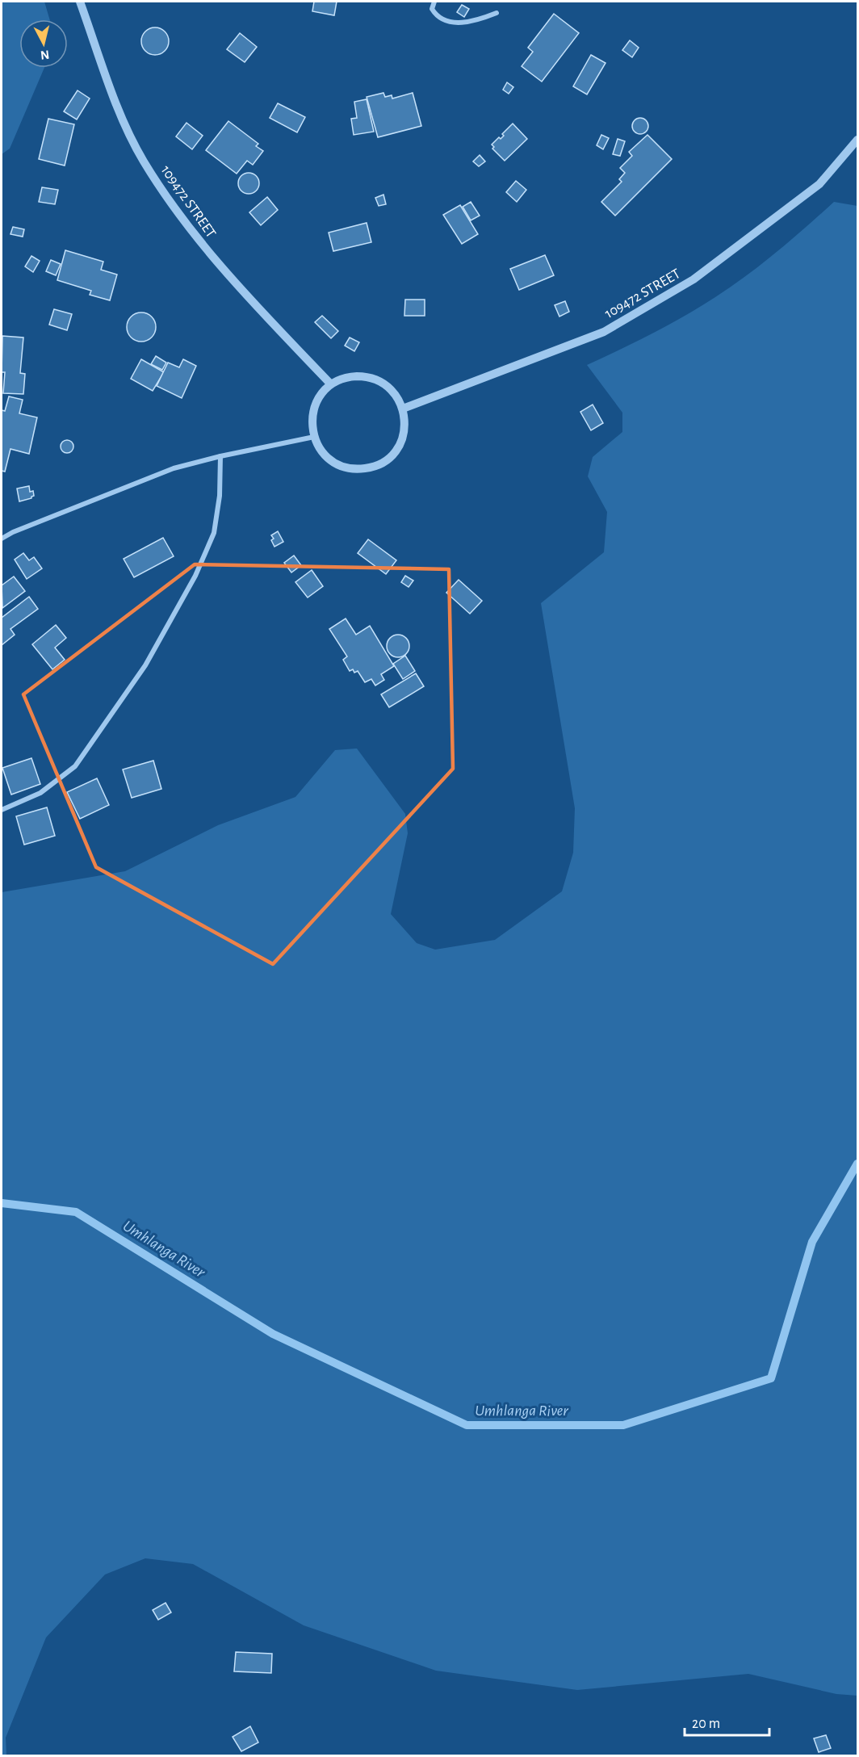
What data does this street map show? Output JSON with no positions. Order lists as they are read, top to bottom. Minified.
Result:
{"streets":{"street":["109472 STREET"]},"water":["Umhlanga River"],"scale_bar":"20 m","north":"bottom"}
